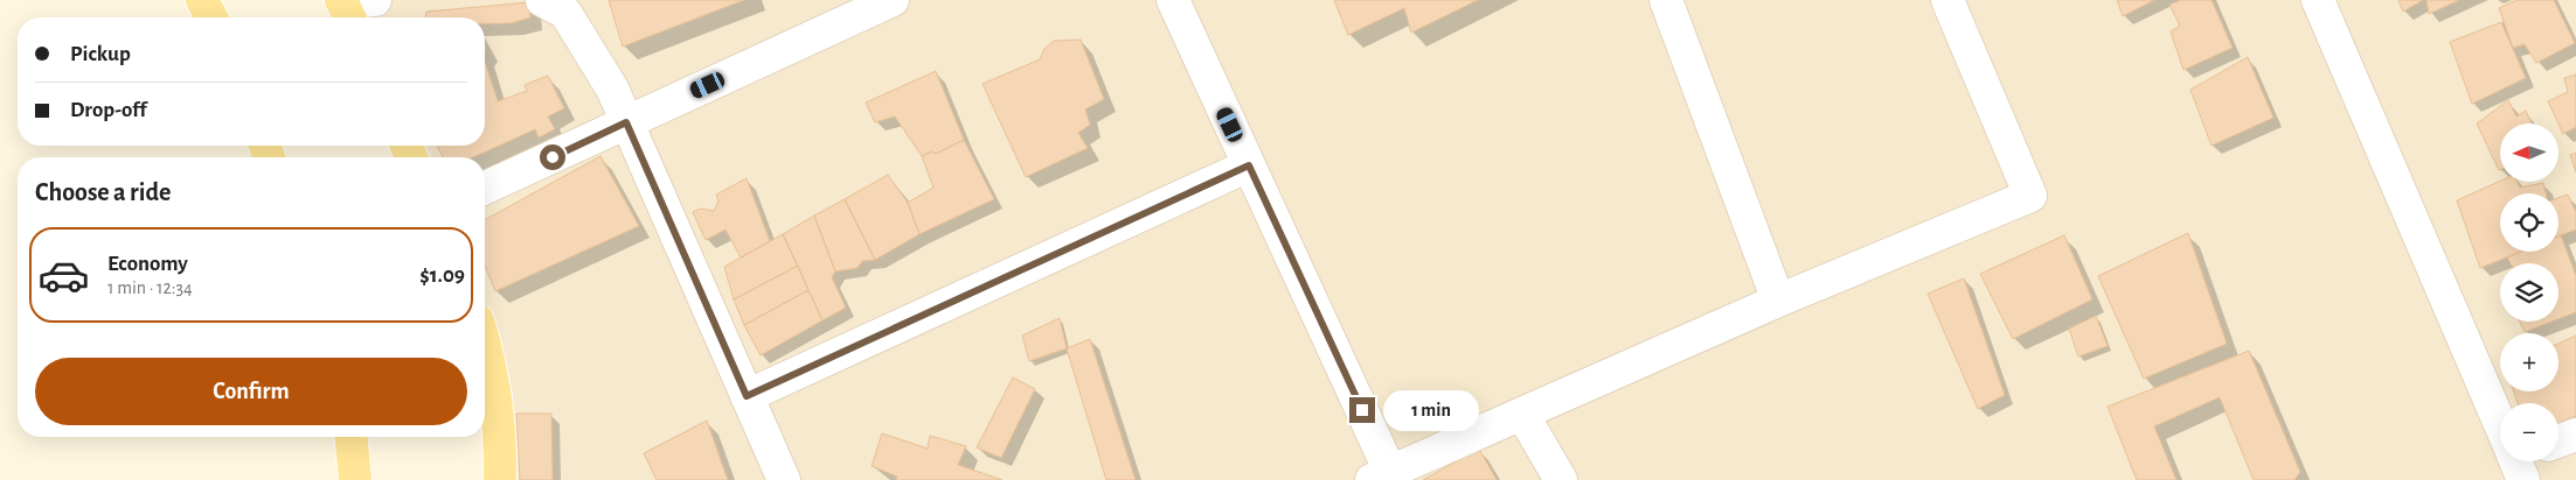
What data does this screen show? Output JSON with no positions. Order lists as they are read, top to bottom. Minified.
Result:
{"north":"left","page":{"banner":["Pickup","Drop-off"],"map_buttons":["+","−"],"heading":"Choose a ride","list":[{"name":"Economy","note":"1 min · 12:34","value":"$1.09"}],"buttons":"Confirm","bubble":"1 min"}}
